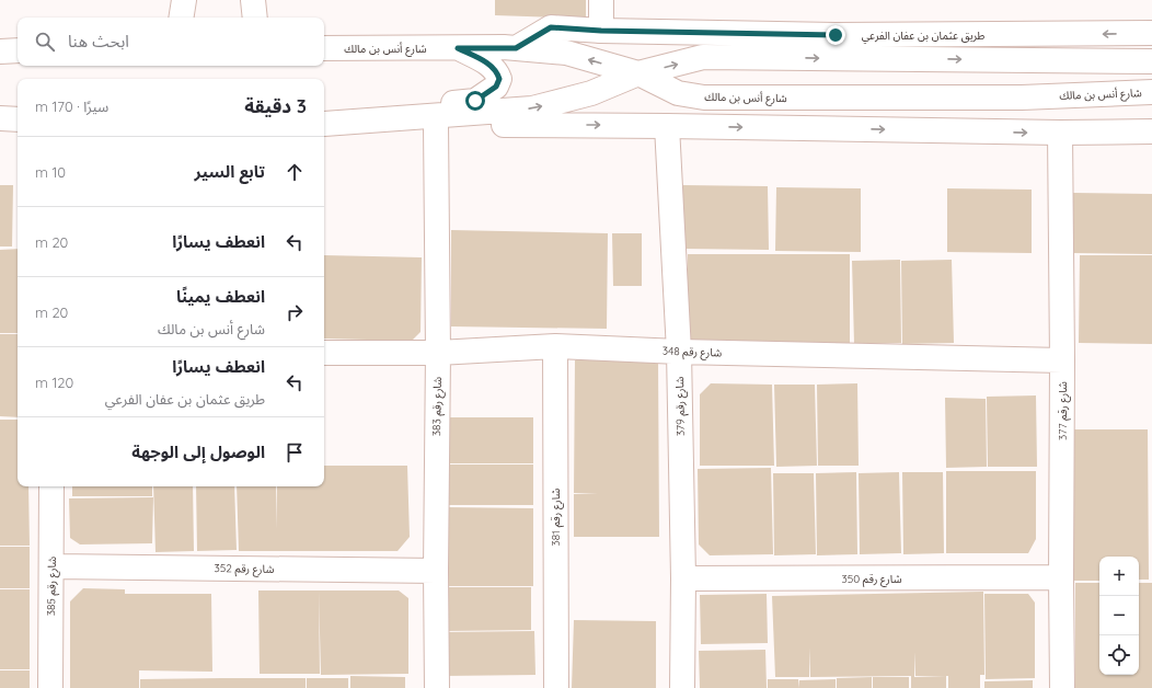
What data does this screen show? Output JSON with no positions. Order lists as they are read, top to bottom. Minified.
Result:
{"streets":{"street":["طريق عثمان بن عفان الفرعي","شارع أنس بن مالك","شارع رقم 348","شارع رقم 383","شارع رقم 379","شارع رقم 377","شارع رقم 381","شارع رقم 352","شارع رقم 350","شارع رقم 385"]},"crossings":[["طريق عثمان بن عفان الفرعي","شارع أنس بن مالك"],["شارع رقم 348","شارع رقم 383"],["شارع رقم 348","شارع رقم 379"],["شارع رقم 348","شارع رقم 377"],["شارع رقم 348","شارع رقم 381"],["شارع رقم 383","شارع رقم 352"],["شارع رقم 379","شارع رقم 350"],["شارع رقم 377","شارع رقم 350"],["شارع رقم 352","شارع رقم 385"]],"page":{"search":"ابحث هنا","heading":["3 دقيقة","سيرًا · 170 m"],"list":[["تابع السير","10 m"],["انعطف يسارًا","20 m"],["انعطف يمينًا","شارع أنس بن مالك","20 m"],["انعطف يسارًا","طريق عثمان بن عفان الفرعي","120 m"],"الوصول إلى الوجهة"],"map_buttons":["+","−"]}}
